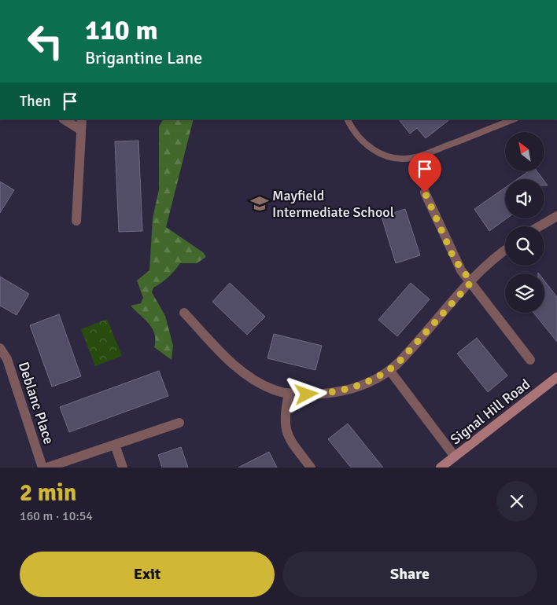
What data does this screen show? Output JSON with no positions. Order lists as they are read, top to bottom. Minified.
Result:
{"streets":{"main road":["Signal Hill Road"],"street":["Deblanc Place"]},"places":{"school or university":["Mayfield Intermediate School"]},"north":"top left","page":{"turn":["110 m","Brigantine Lane"],"then":"Then","heading":["2 min","160 m · 10:54"],"buttons":["Exit","Share"]}}
